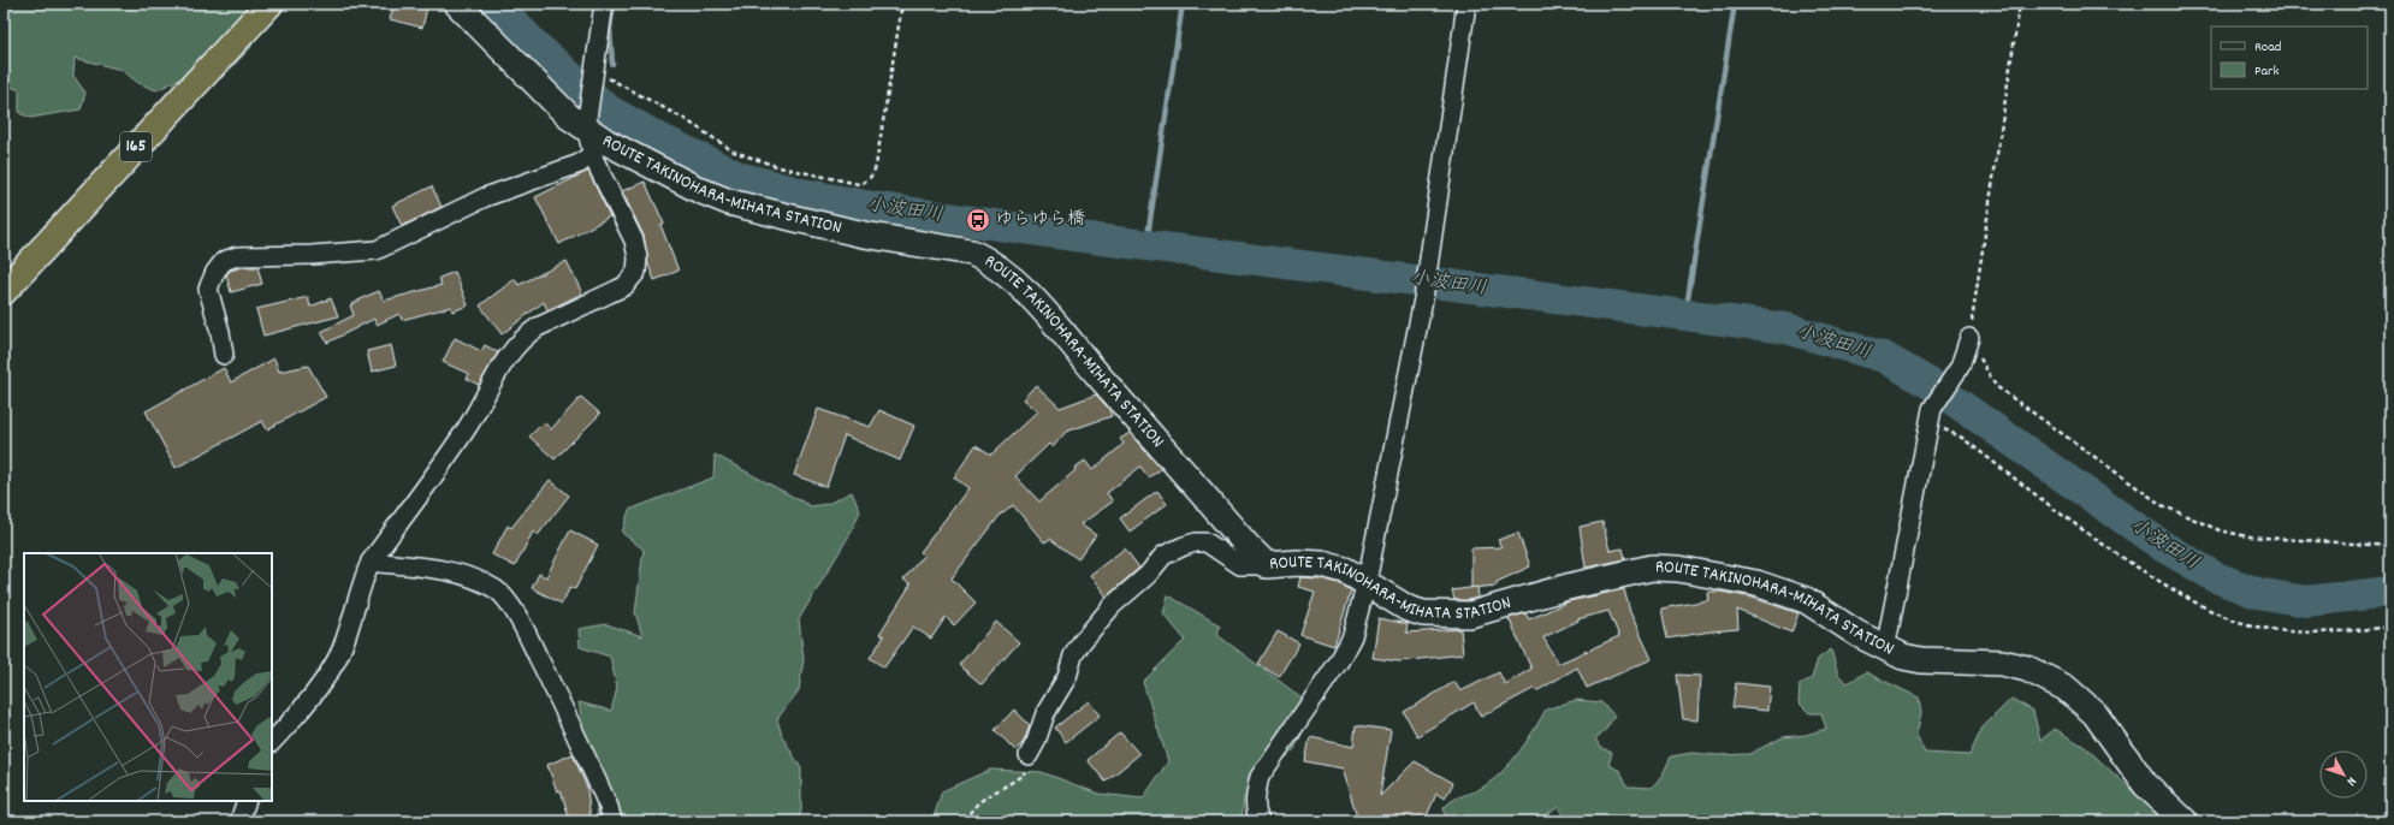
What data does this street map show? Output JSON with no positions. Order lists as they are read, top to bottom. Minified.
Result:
{"streets":{"highway":["165"],"main road":["ROUTE TAKINOHARA-MIHATA STATION"]},"water":["小波田川"],"places":{"bus stop":["ゆらゆら橋"]},"legend":["Road","Park"],"north":"bottom right"}
